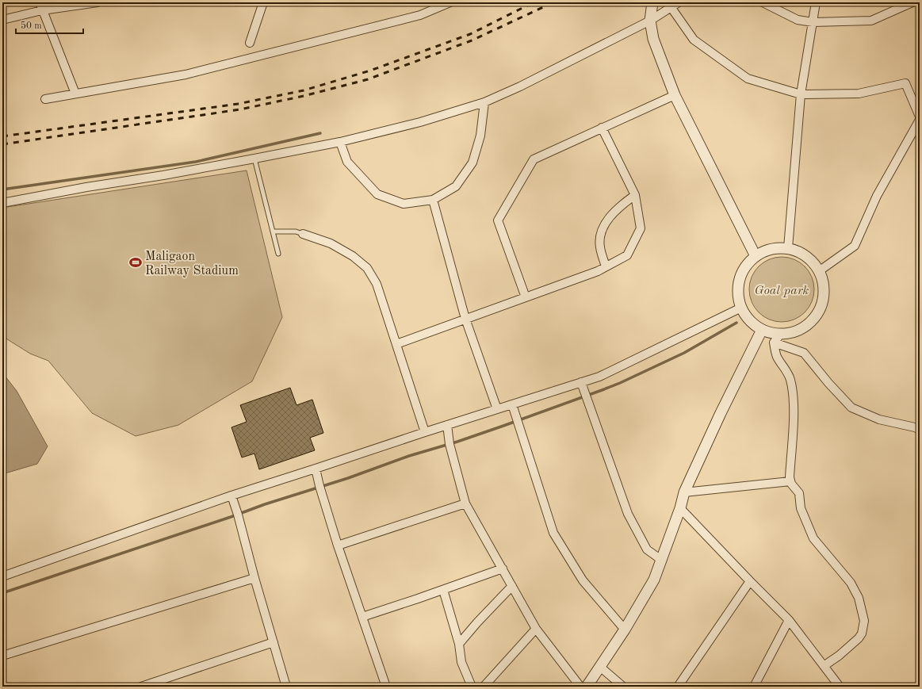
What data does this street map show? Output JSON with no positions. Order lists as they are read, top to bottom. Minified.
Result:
{"parks":["Goal park"],"places":{"sports":["Maligaon Railway Stadium"]},"scale_bar":"50 m"}
